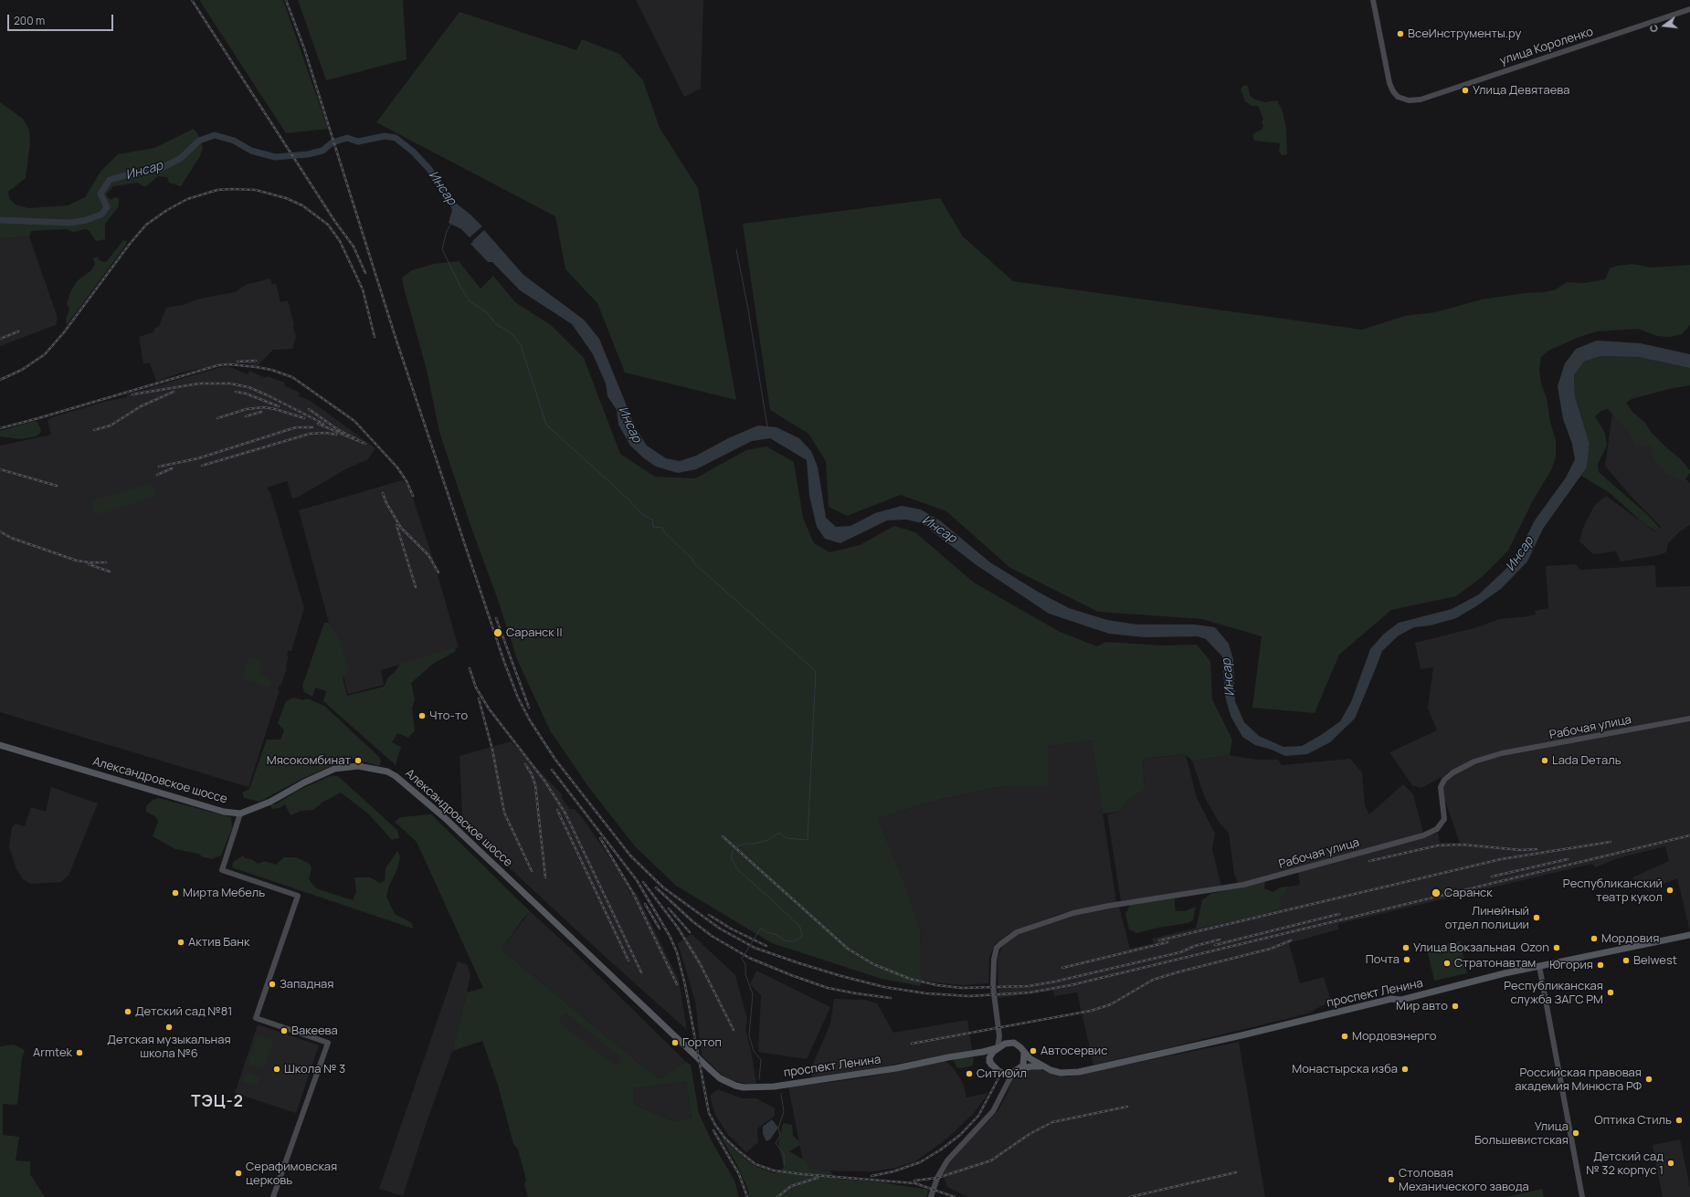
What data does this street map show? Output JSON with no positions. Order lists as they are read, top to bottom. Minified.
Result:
{"streets":{"main road":["Александровское шоссе","проспект Ленина"],"street":["улица Короленко","Рабочая улица"]},"crossings":[["Рабочая улица","проспект Ленина"],["Александровское шоссе","проспект Ленина"]],"districts":["ТЭЦ-2"],"water":["Инсар"],"places":["ВсеИнструменты.ру","Улица Девятаева","Саранск II","Что-то","Мясокомбинат","Lada Dеталь","Республиканский театр кукол","Мирта Мебель","Саранск","Линейный отдел полиции","Мордовия","Актив Банк","Улица Вокзальная","Ozon","Почта","Belwest","Стратонавтам","Югория","Западная","Республиканская служба ЗАГС РМ","Мир авто","Детский сад №81","Детская музыкальная школа №6","Вакеева","Мордовэнерго","Гортоп","Автосервис","Armtek","Школа № 3","Монастырска изба","СитиОйл","Российская правовая академия Минюста РФ","Оптика Стиль","Улица Большевистская","Детский сад № 32 корпус 1","Серафимовская церковь","Столовая Механического завода"],"scale_bar":"200 m","north":"left"}
